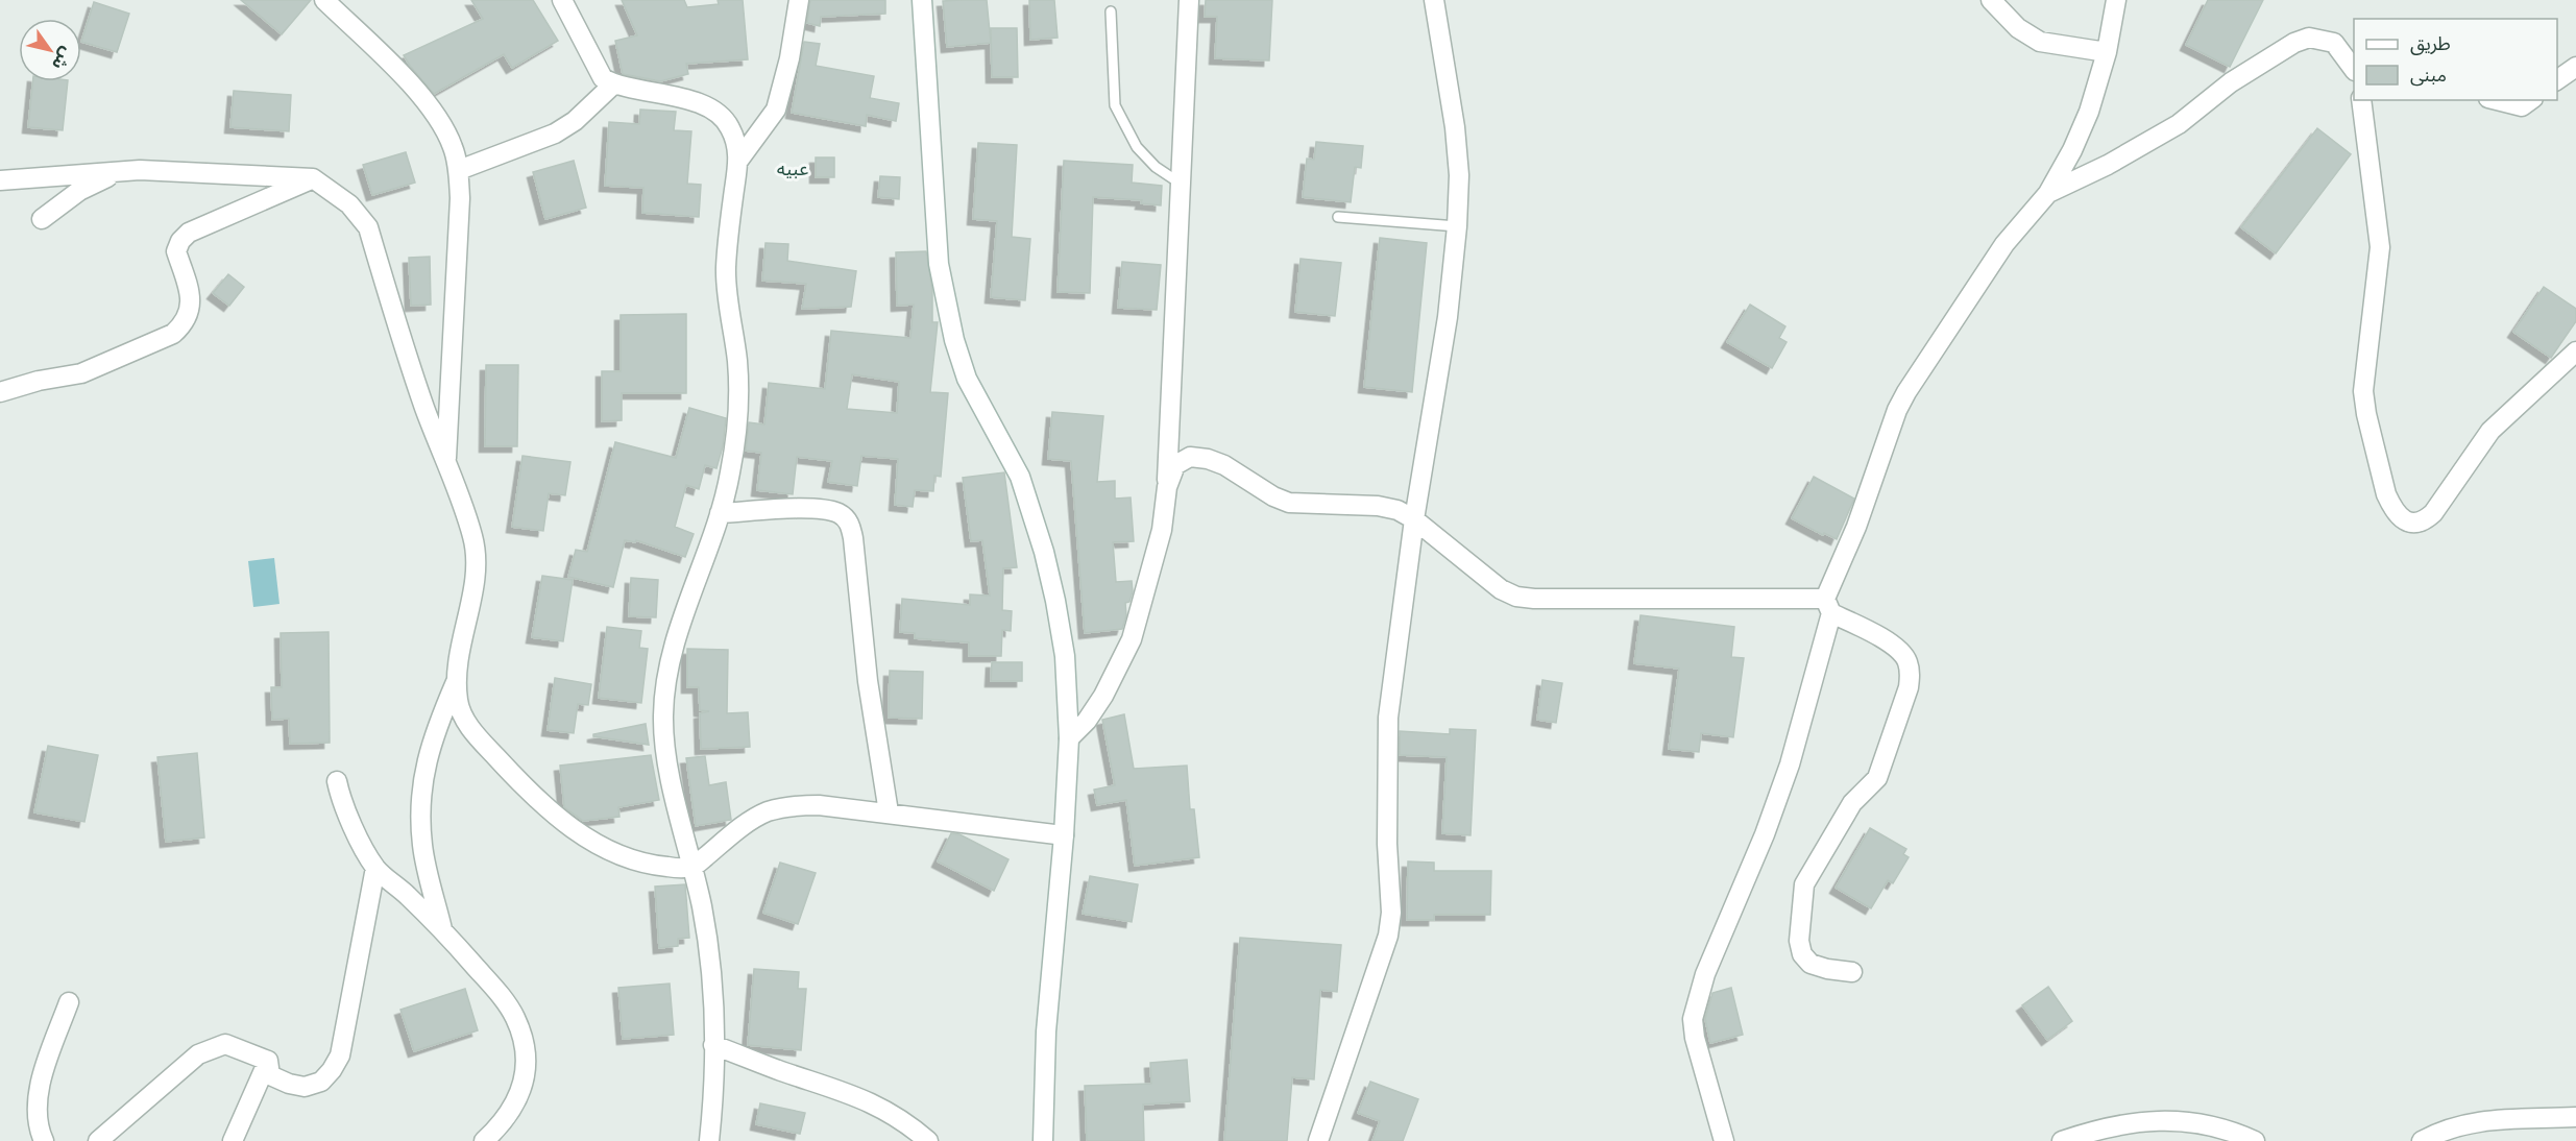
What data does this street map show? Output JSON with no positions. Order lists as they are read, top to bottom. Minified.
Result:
{"districts":["عبيه"],"legend":["طريق","مبنى"],"north":"bottom right"}
